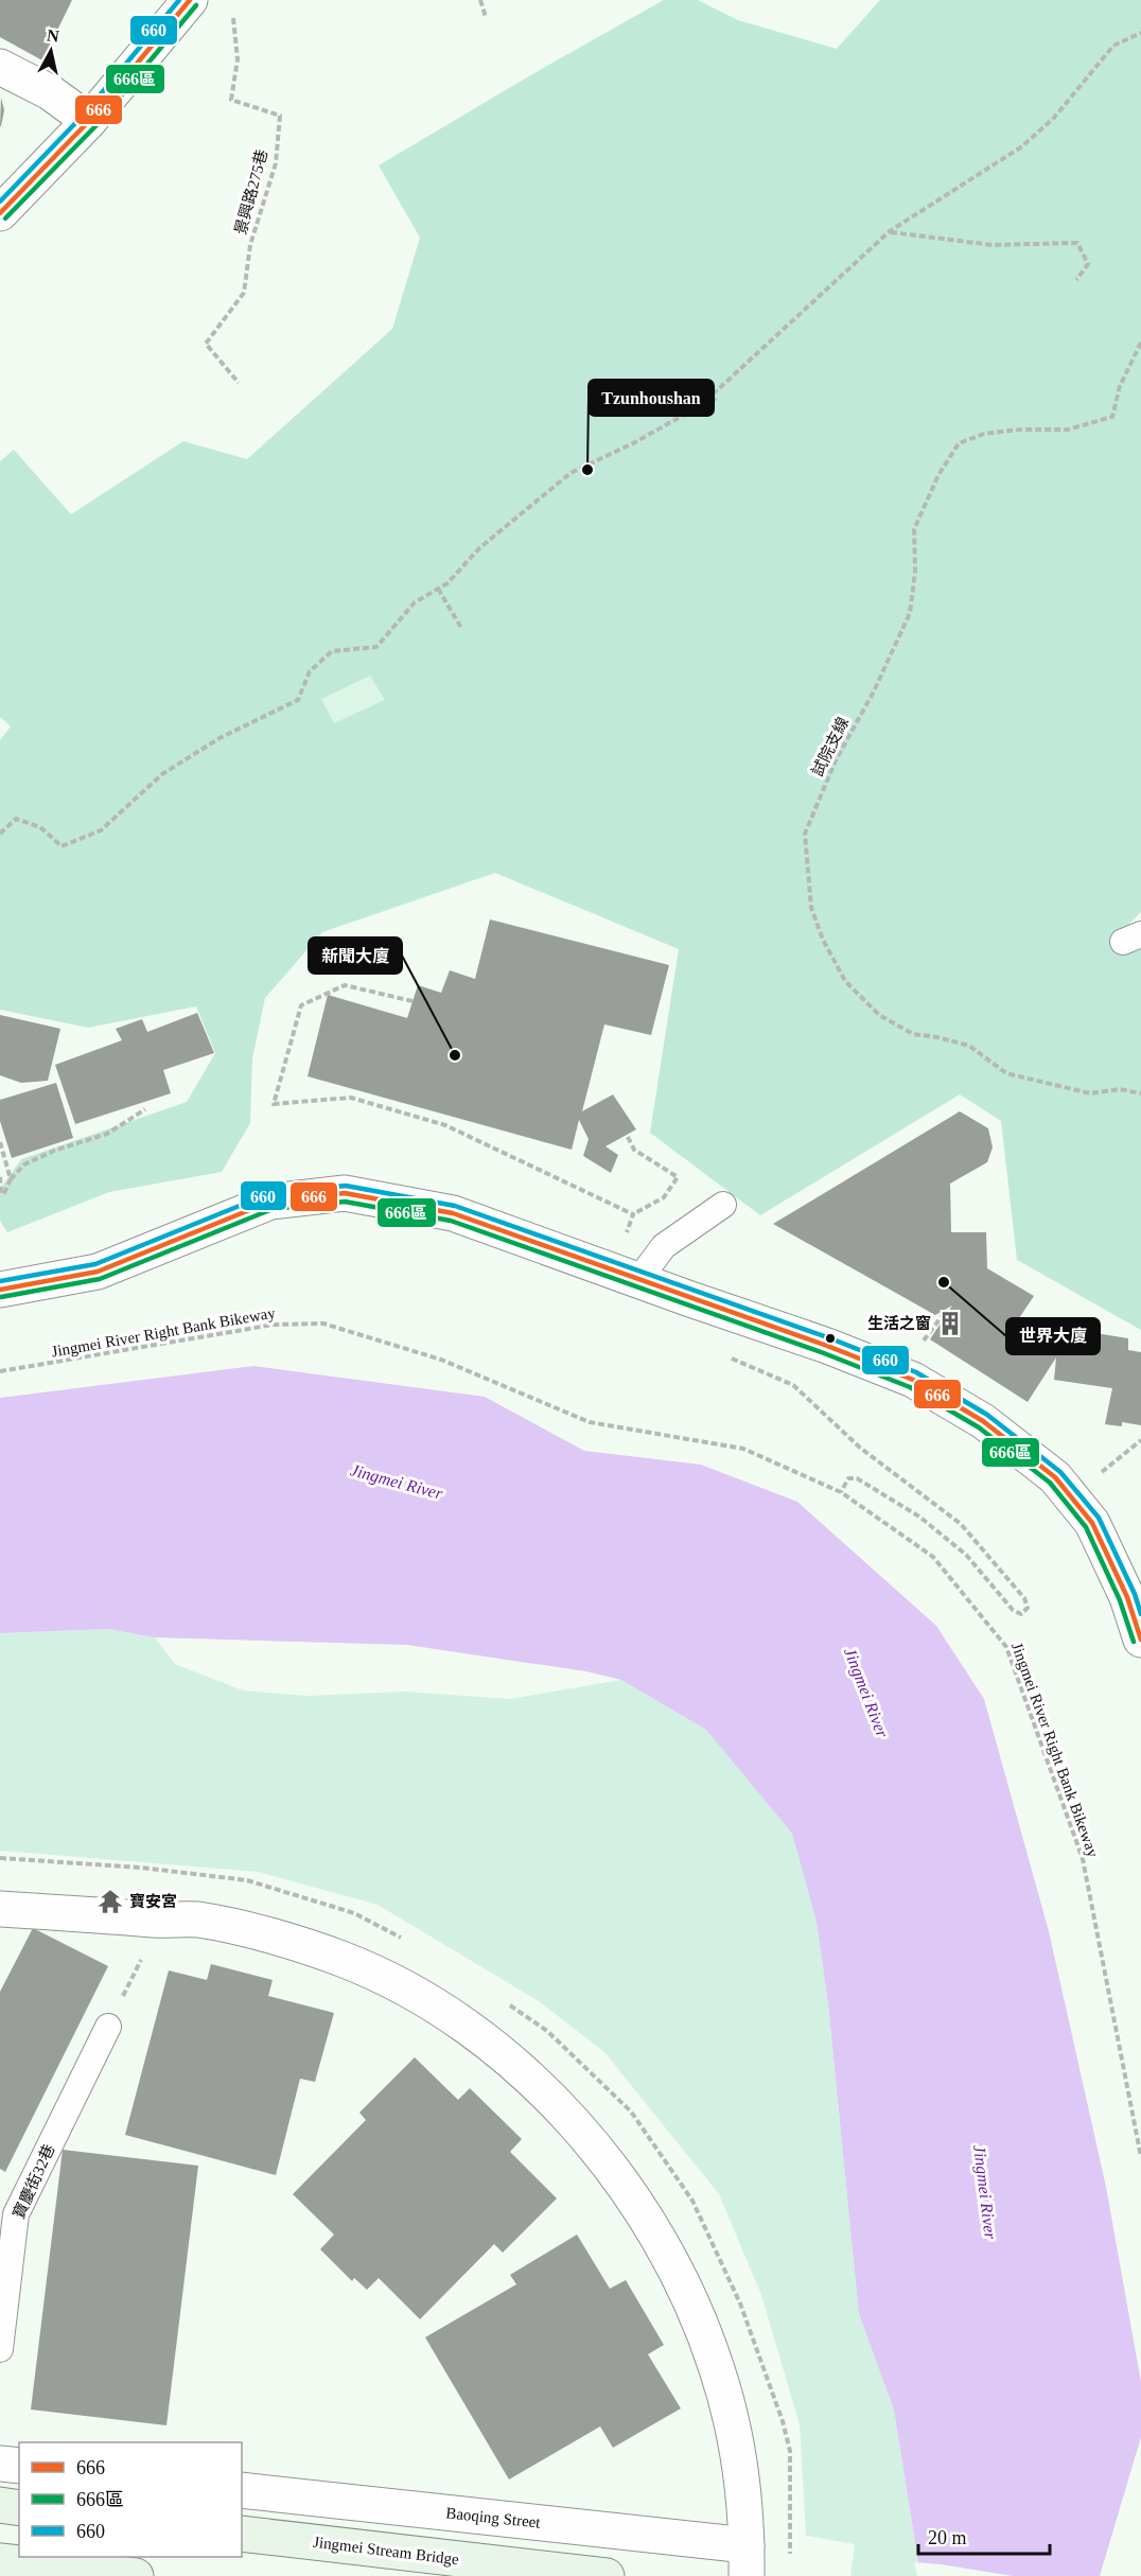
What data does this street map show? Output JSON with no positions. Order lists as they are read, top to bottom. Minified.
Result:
{"streets":{"main road":["Jingmei Stream Bridge"],"street":["Baoqing Street"],"lane":["寶慶街32巷"],"path":["景興路275巷","試院支線","Jingmei River Right Bank Bikeway"]},"water":["Jingmei River"],"places":{"other":["Tzunhoushan","新聞大廈","世界大廈"],"building":["生活之窗"],"temple":["寶安宮"]},"lines":["transit line 666","transit line 660","transit line 666區"],"legend":["666","666區","660"],"scale_bar":"20 m","north":"top"}
